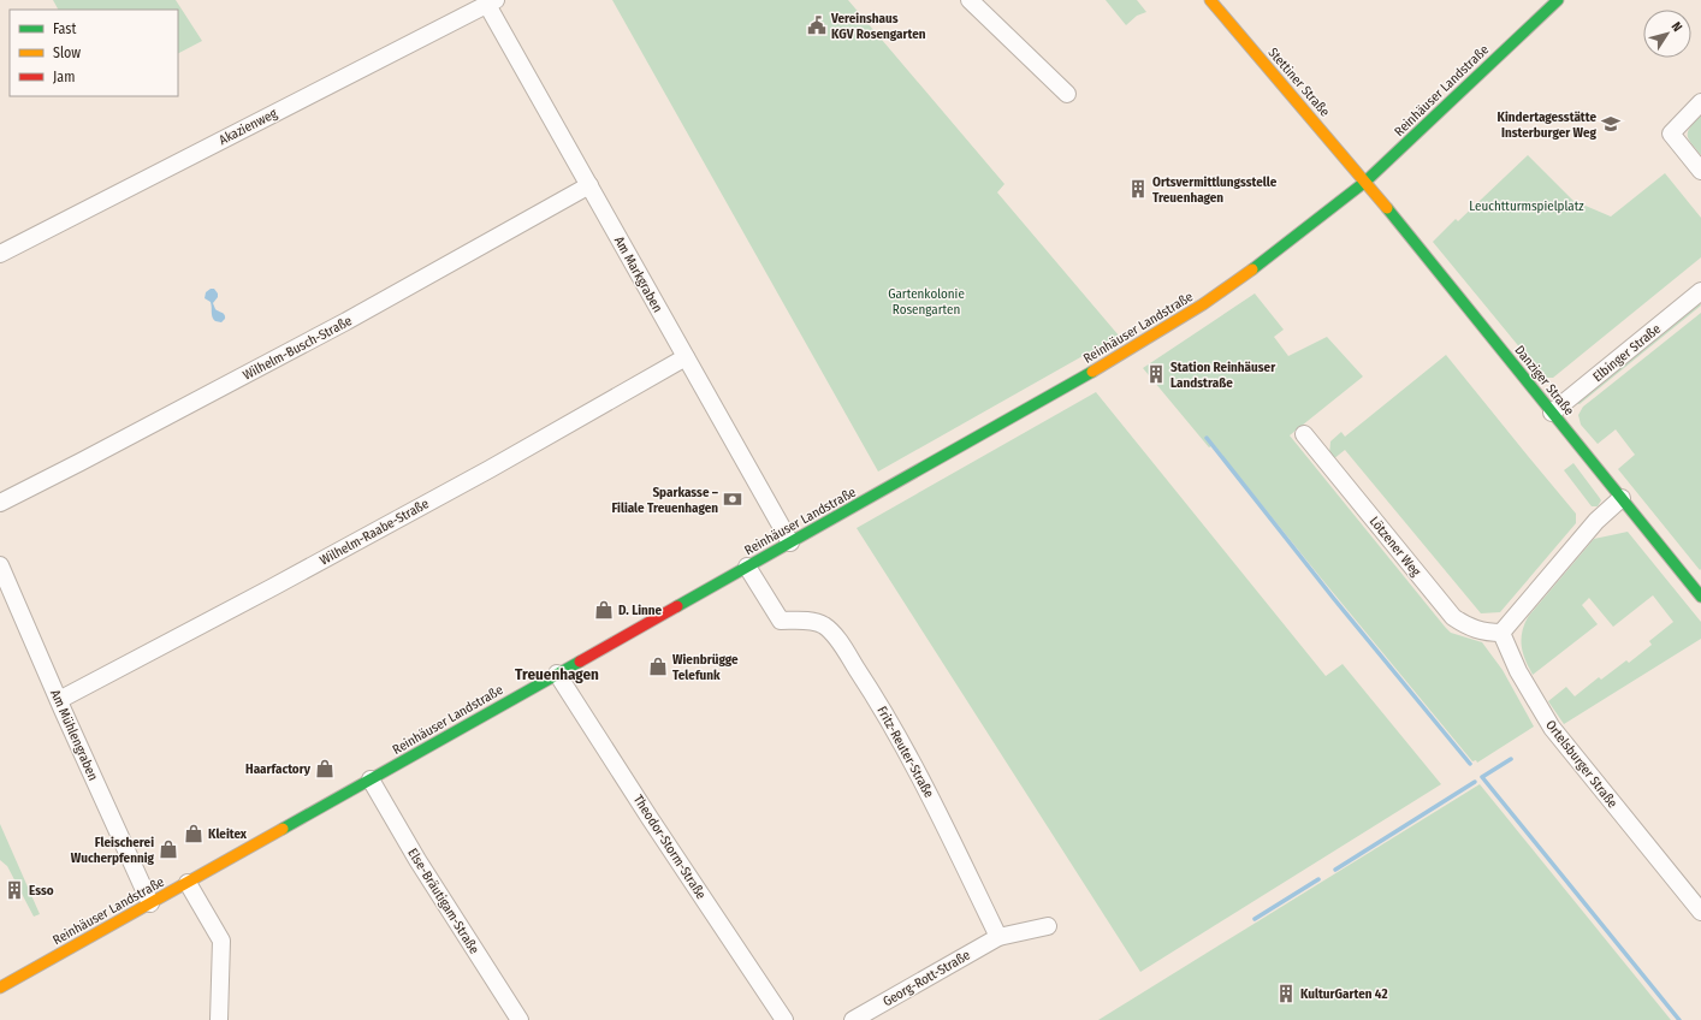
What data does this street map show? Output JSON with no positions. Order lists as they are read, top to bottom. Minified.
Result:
{"streets":{"main road":["Stettiner Straße","Reinhäuser Landstraße","Danziger Straße"],"street":["Akazienweg","Am Markgraben","Wilhelm-Busch-Straße","Elbinger Straße","Wilhelm-Raabe-Straße","Lötzener Weg","Am Mühlengraben","Fritz-Reuter-Straße","Ortelsburger Straße","Theodor-Storm-Straße","Else-Bräutigam-Straße","Georg-Rott-Straße"]},"crossings":[["Stettiner Straße","Reinhäuser Landstraße"],["Stettiner Straße","Danziger Straße"],["Reinhäuser Landstraße","Am Markgraben"],["Reinhäuser Landstraße","Danziger Straße"],["Reinhäuser Landstraße","Am Mühlengraben"],["Reinhäuser Landstraße","Fritz-Reuter-Straße"],["Reinhäuser Landstraße","Theodor-Storm-Straße"],["Reinhäuser Landstraße","Else-Bräutigam-Straße"],["Akazienweg","Am Markgraben"],["Am Markgraben","Wilhelm-Busch-Straße"],["Am Markgraben","Wilhelm-Raabe-Straße"],["Elbinger Straße","Danziger Straße"],["Wilhelm-Raabe-Straße","Am Mühlengraben"],["Lötzener Weg","Ortelsburger Straße"],["Fritz-Reuter-Straße","Georg-Rott-Straße"]],"districts":["Treuenhagen"],"parks":["Leuchtturmspielplatz","Gartenkolonie Rosengarten"],"places":{"public building":["Vereinshaus KGV Rosengarten"],"school or university":["Kindertagesstätte Insterburger Weg"],"building":["Ortsvermittlungsstelle Treuenhagen","Station Reinhäuser Landstraße","Esso","KulturGarten 42"],"bank":["Sparkasse – Filiale Treuenhagen"],"shop":["D. Linne","Wienbrügge Telefunk","Haarfactory","Kleitex","Fleischerei Wucherpfennig"]},"legend":["Fast","Slow","Jam"],"north":"top right"}
